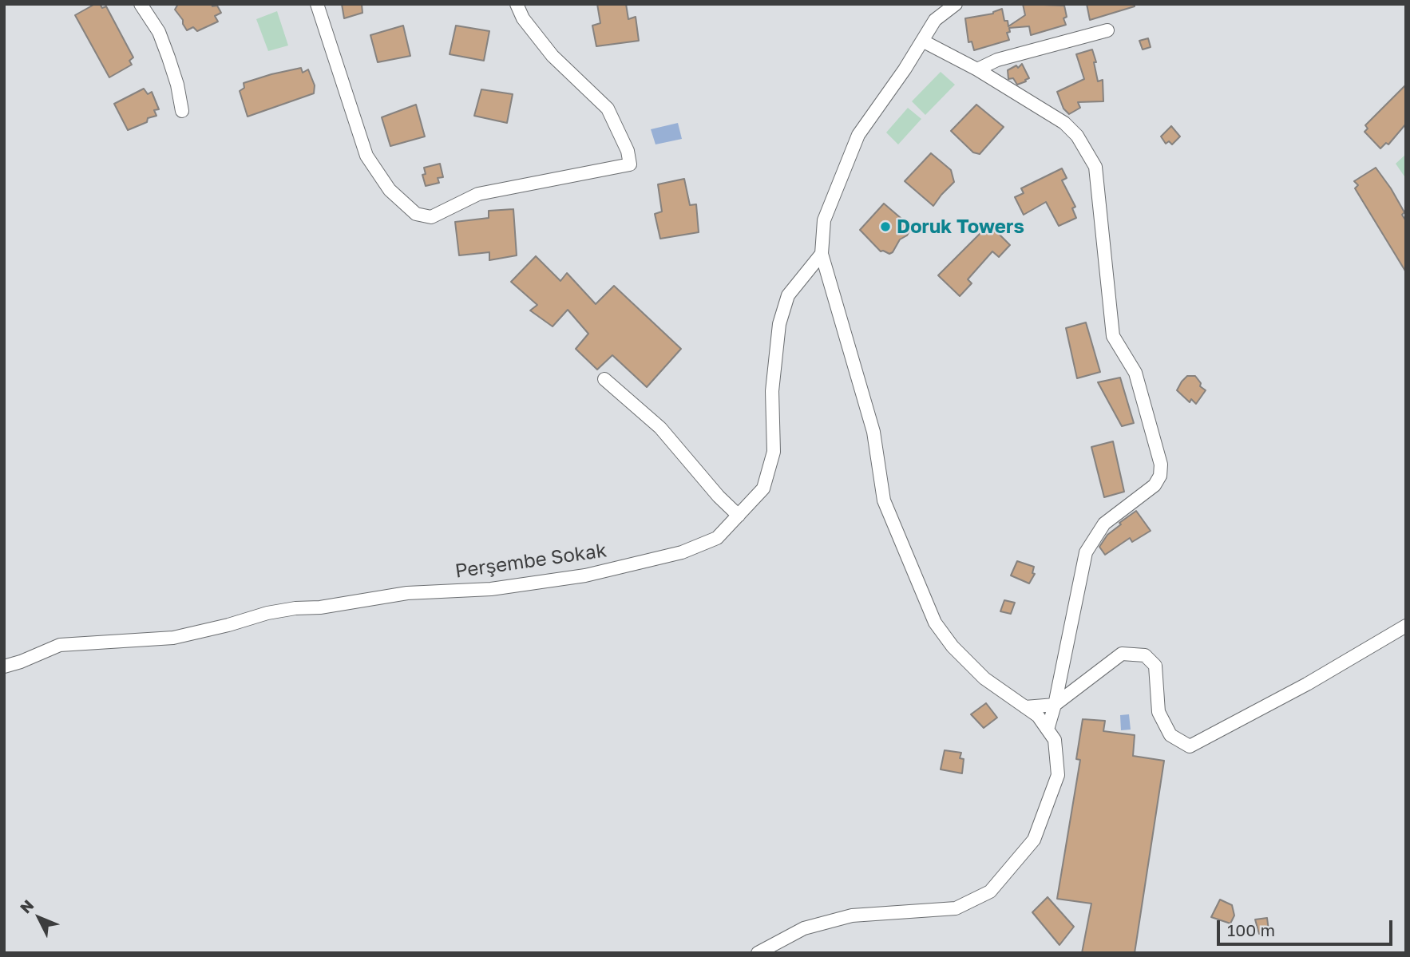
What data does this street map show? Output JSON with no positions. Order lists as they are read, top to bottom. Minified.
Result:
{"streets":{"street":["Perşembe Sokak"]},"places":["Doruk Towers"],"scale_bar":"100 m","north":"top left"}
